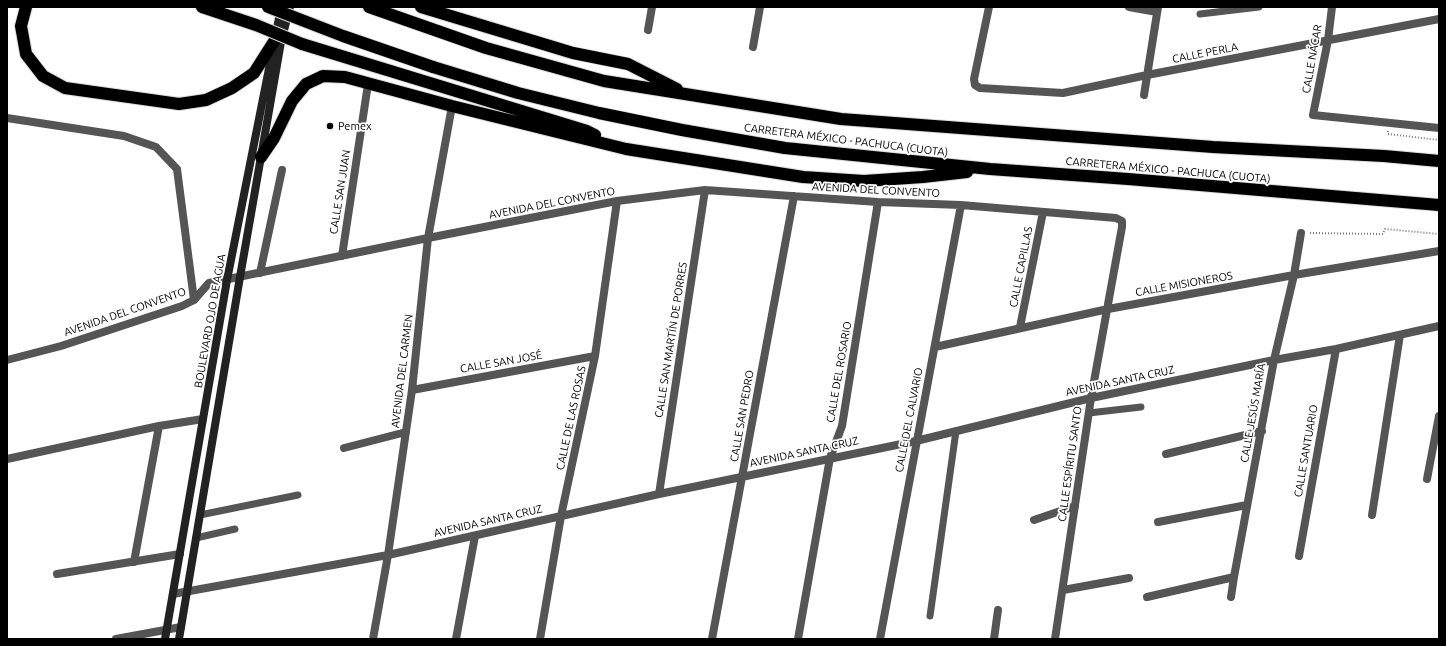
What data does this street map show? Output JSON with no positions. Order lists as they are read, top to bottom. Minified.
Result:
{"streets":{"highway":["CARRETERA MÉXICO - PACHUCA (CUOTA)"],"main road":["BOULEVARD OJO DE AGUA"],"street":["CALLE PERLA","CALLE NÁCAR","AVENIDA DEL CONVENTO","CALLE SAN JUAN","CALLE CAPILLAS","CALLE MISIONEROS","CALLE SAN MARTÍN DE PORRES","CALLE SAN JOSÉ","AVENIDA DEL CARMEN","CALLE DEL ROSARIO","AVENIDA SANTA CRUZ","CALLE JESÚS MARÍA","CALLE SAN PEDRO","CALLE DE LAS ROSAS","CALLE DEL CALVARIO","CALLE SANTUARIO","CALLE ESPÍRITU SANTO"]},"crossings":[["CALLE PERLA","CALLE NÁCAR"],["AVENIDA DEL CONVENTO","CALLE SAN JUAN"],["AVENIDA DEL CONVENTO","CALLE CAPILLAS"],["AVENIDA DEL CONVENTO","BOULEVARD OJO DE AGUA"],["AVENIDA DEL CONVENTO","CALLE SAN MARTÍN DE PORRES"],["AVENIDA DEL CONVENTO","AVENIDA DEL CARMEN"],["AVENIDA DEL CONVENTO","CALLE DEL ROSARIO"],["AVENIDA DEL CONVENTO","CALLE SAN PEDRO"],["AVENIDA DEL CONVENTO","CALLE DE LAS ROSAS"],["AVENIDA DEL CONVENTO","CALLE DEL CALVARIO"],["AVENIDA DEL CONVENTO","CALLE ESPÍRITU SANTO"],["CALLE CAPILLAS","CALLE MISIONEROS"],["CALLE MISIONEROS","CALLE JESÚS MARÍA"],["CALLE MISIONEROS","CALLE DEL CALVARIO"],["CALLE MISIONEROS","CALLE ESPÍRITU SANTO"],["BOULEVARD OJO DE AGUA","AVENIDA SANTA CRUZ"],["CALLE SAN MARTÍN DE PORRES","AVENIDA SANTA CRUZ"],["CALLE SAN JOSÉ","AVENIDA DEL CARMEN"],["CALLE SAN JOSÉ","CALLE DE LAS ROSAS"],["AVENIDA DEL CARMEN","AVENIDA SANTA CRUZ"],["CALLE DEL ROSARIO","AVENIDA SANTA CRUZ"],["AVENIDA SANTA CRUZ","CALLE JESÚS MARÍA"],["AVENIDA SANTA CRUZ","CALLE SAN PEDRO"],["AVENIDA SANTA CRUZ","CALLE DE LAS ROSAS"],["AVENIDA SANTA CRUZ","CALLE DEL CALVARIO"],["AVENIDA SANTA CRUZ","CALLE SANTUARIO"],["AVENIDA SANTA CRUZ","CALLE ESPÍRITU SANTO"]],"places":["Pemex"]}
